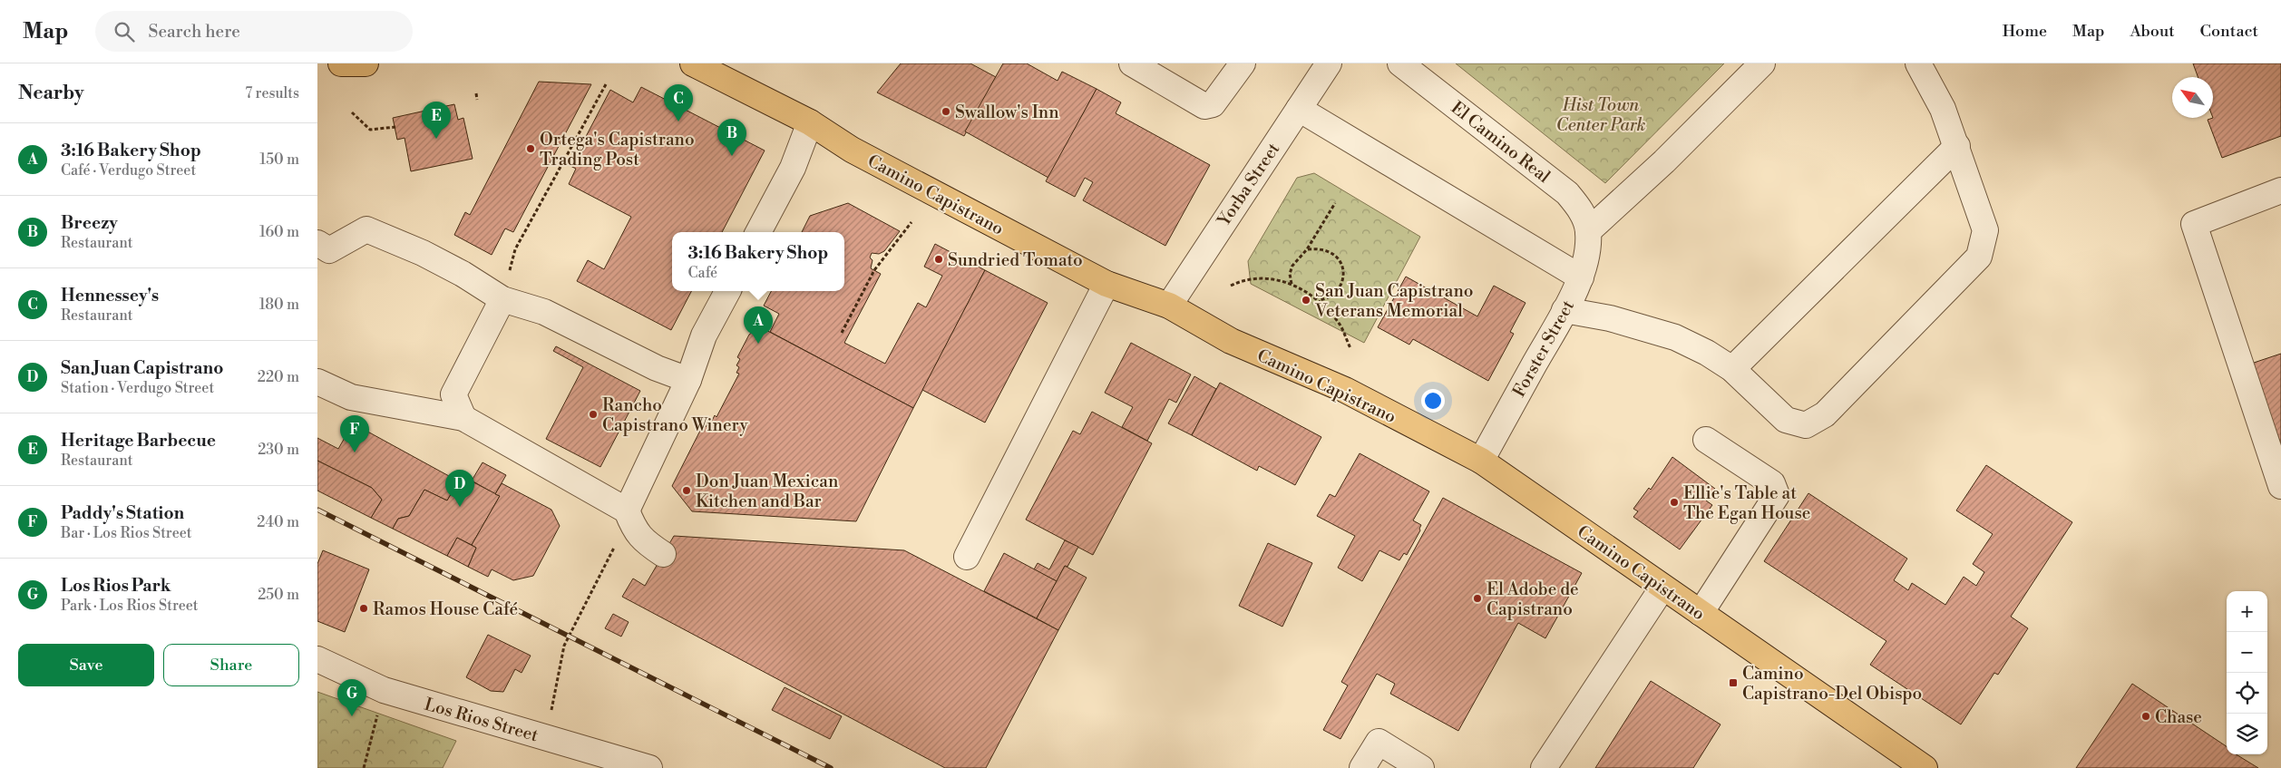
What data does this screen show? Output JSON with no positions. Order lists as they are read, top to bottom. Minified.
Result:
{"streets":{"main road":["Camino Capistrano"],"street":["El Camino Real","Yorba Street","Forster Street","Los Rios Street"]},"crossings":[["El Camino Real","Forster Street"],["Yorba Street","Camino Capistrano"],["Camino Capistrano","Forster Street"]],"parks":["Hist Town Center Park"],"places":{"other":["Swallow's Inn","Ortega's Capistrano Trading Post","Sundried Tomato","San Juan Capistrano Veterans Memorial","Rancho Capistrano Winery","Don Juan Mexican Kitchen and Bar","Ellie's Table at The Egan House","El Adobe de Capistrano","Ramos House Café","Chase"],"transit":["Camino Capistrano-Del Obispo"]},"north":"top left","page":{"header":"Map","search":"Search here","nav":["Home","Map","About","Contact"],"heading":["Nearby","7 results"],"pins":["C","E","B","A","F","D","G"],"list":[{"mark":"A","name":"3:16 Bakery Shop","note":"Café · Verdugo Street","value":"150 m"},{"mark":"B","name":"Breezy","note":"Restaurant","value":"160 m"},{"mark":"C","name":"Hennessey's","note":"Restaurant","value":"180 m"},{"mark":"D","name":"San Juan Capistrano","note":"Station · Verdugo Street","value":"220 m"},{"mark":"E","name":"Heritage Barbecue","note":"Restaurant","value":"230 m"},{"mark":"F","name":"Paddy's Station","note":"Bar · Los Rios Street","value":"240 m"},{"mark":"G","name":"Los Rios Park","note":"Park · Los Rios Street","value":"250 m"}],"popup":["3:16 Bakery Shop","Café"],"map_buttons":["+","−"],"buttons":["Save","Share"]}}
